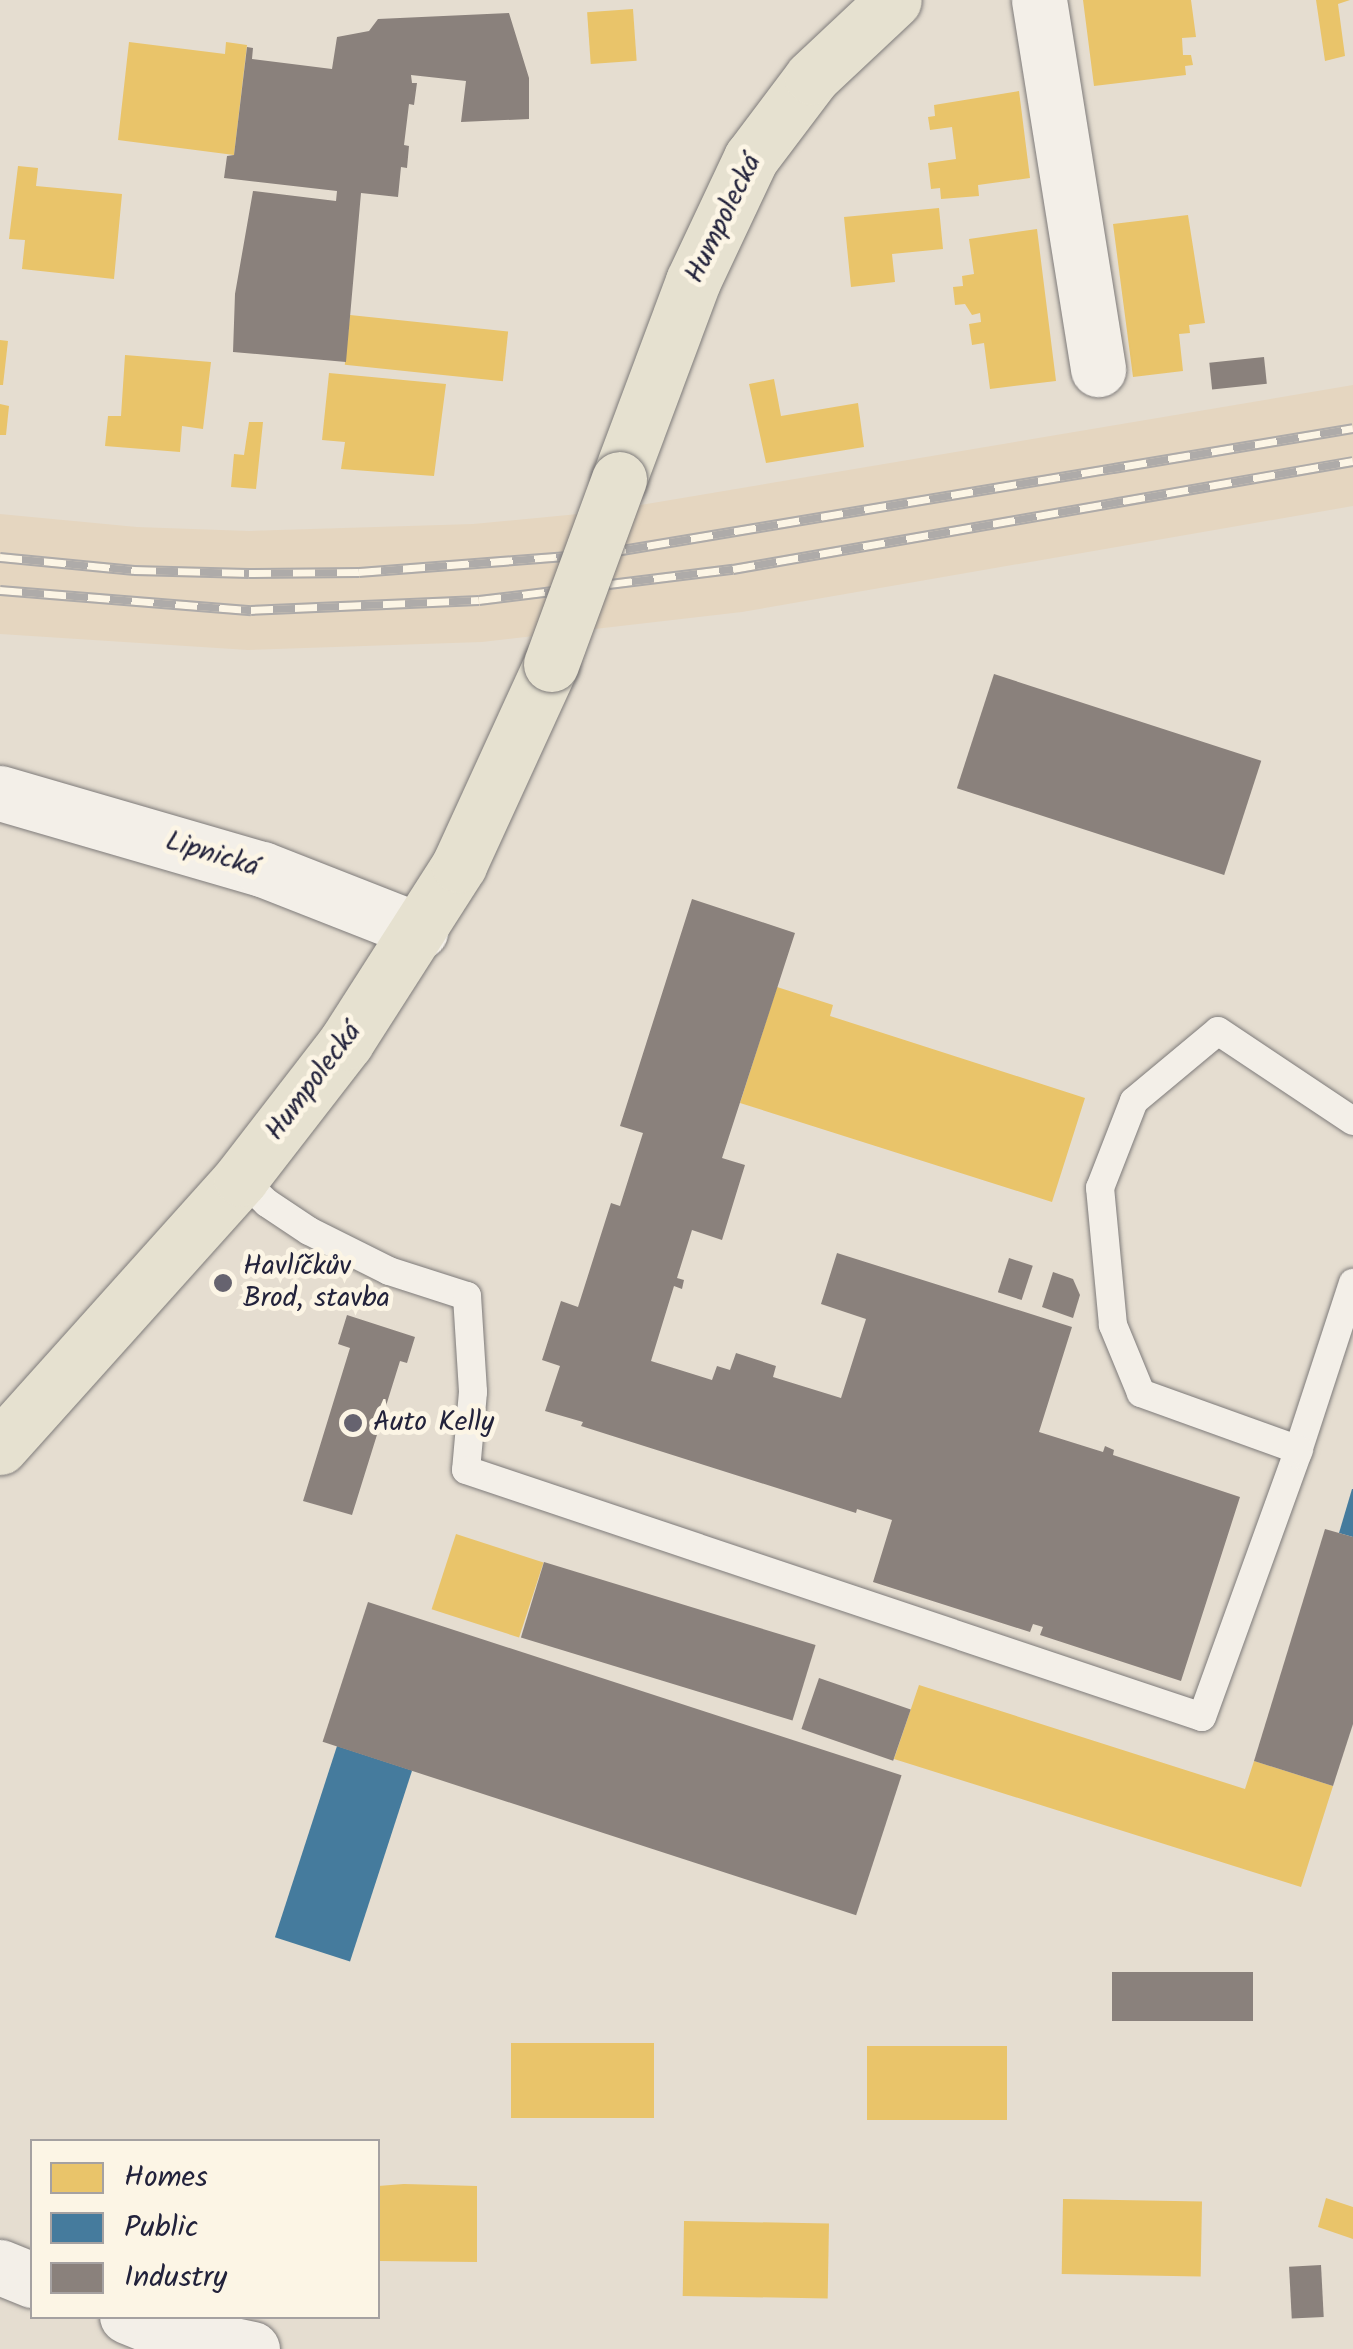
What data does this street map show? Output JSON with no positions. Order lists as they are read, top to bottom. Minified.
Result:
{"streets":{"main road":["Humpolecká"],"street":["Lipnická"]},"crossings":[["Humpolecká","Lipnická"]],"places":["Havlíčkův Brod, stavba","Auto Kelly"],"legend":["Homes","Public","Industry"]}
